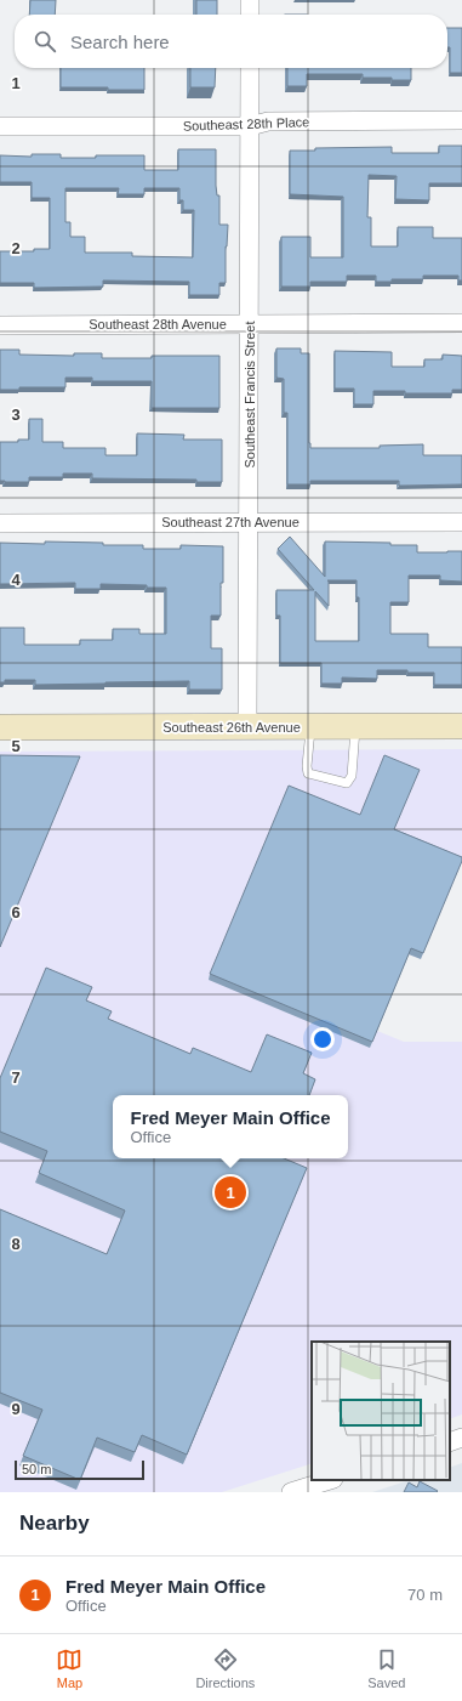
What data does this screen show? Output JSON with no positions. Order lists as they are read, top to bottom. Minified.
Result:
{"streets":{"street":["Southeast 28th Place","Southeast 28th Avenue","Southeast Francis Street","Southeast 27th Avenue","Southeast 26th Avenue"]},"crossings":[["Southeast 28th Place","Southeast Francis Street"],["Southeast 28th Avenue","Southeast Francis Street"],["Southeast Francis Street","Southeast 27th Avenue"],["Southeast Francis Street","Southeast 26th Avenue"]],"scale_bar":"50 m","page":{"search":"Search here","popup":["Fred Meyer Main Office","Office"],"pins":"1","scale":"50 m","heading":"Nearby","list":[{"mark":"1","name":"Fred Meyer Main Office","note":"Office","value":"70 m"}],"nav":["Map","Directions","Saved"]},"grid":{"rows":["1","2","3","4","5","6","7","8","9"]}}
